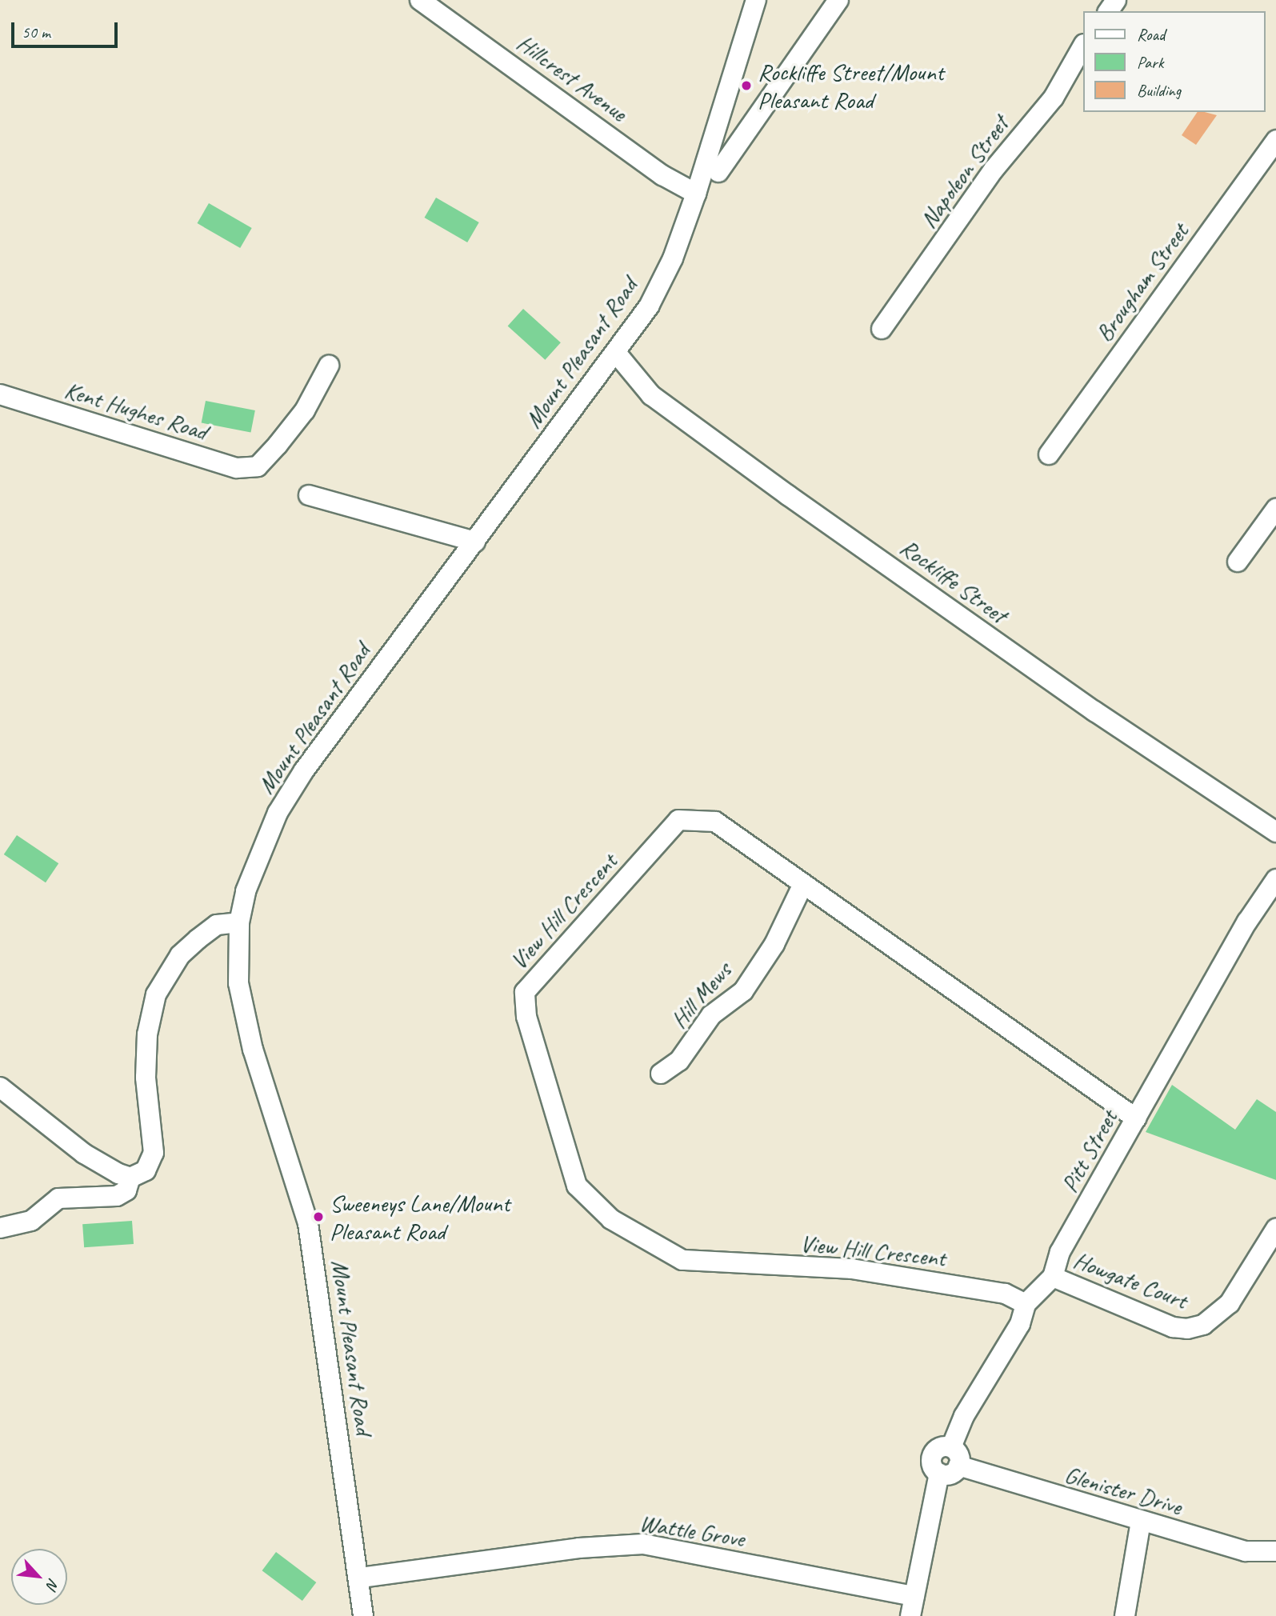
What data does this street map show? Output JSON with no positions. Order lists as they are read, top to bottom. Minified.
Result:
{"streets":{"street":["Hillcrest Avenue","Napoleon Street","Brougham Street","Mount Pleasant Road","Kent Hughes Road","Rockliffe Street","View Hill Crescent","Hill Mews","Pitt Street","Howgate Court","Glenister Drive","Wattle Grove"]},"crossings":[["Hillcrest Avenue","Mount Pleasant Road"],["Mount Pleasant Road","Rockliffe Street"],["Mount Pleasant Road","Wattle Grove"],["View Hill Crescent","Hill Mews"],["View Hill Crescent","Pitt Street"],["Pitt Street","Howgate Court"],["Pitt Street","Glenister Drive"]],"places":["Rockliffe Street/Mount Pleasant Road","Sweeneys Lane/Mount Pleasant Road"],"legend":["Road","Park","Building"],"scale_bar":"50 m","north":"bottom right"}
